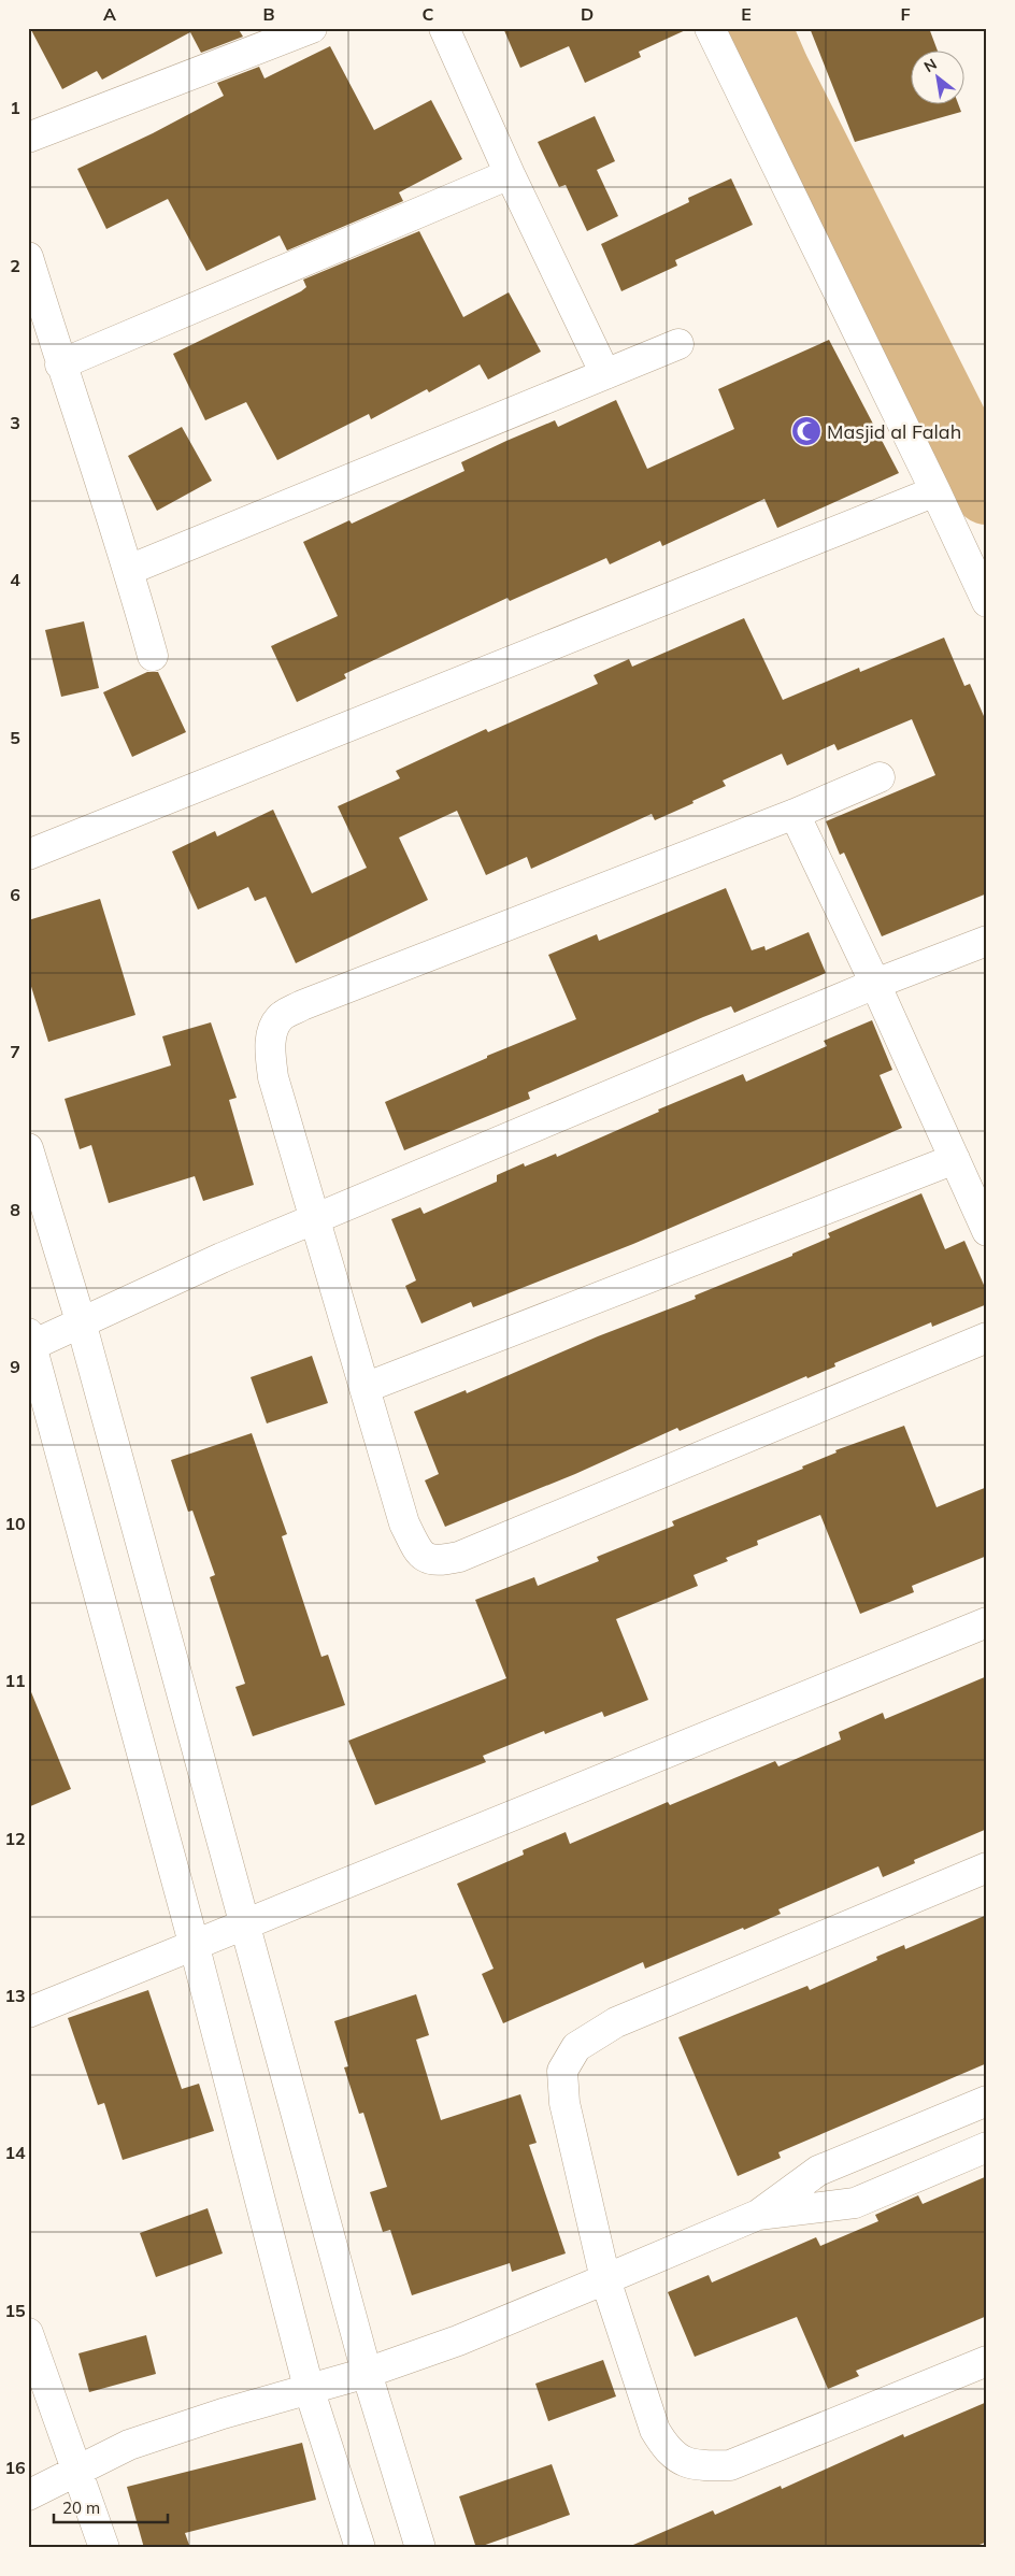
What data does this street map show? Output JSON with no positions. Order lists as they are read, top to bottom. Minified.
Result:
{"places":{"mosque":["Masjid al Falah"]},"scale_bar":"20 m","north":"top left","grid":{"columns":["A","B","C","D","E","F"],"rows":["1","2","3","4","5","6","7","8","9","10","11","12","13","14","15","16"]}}
